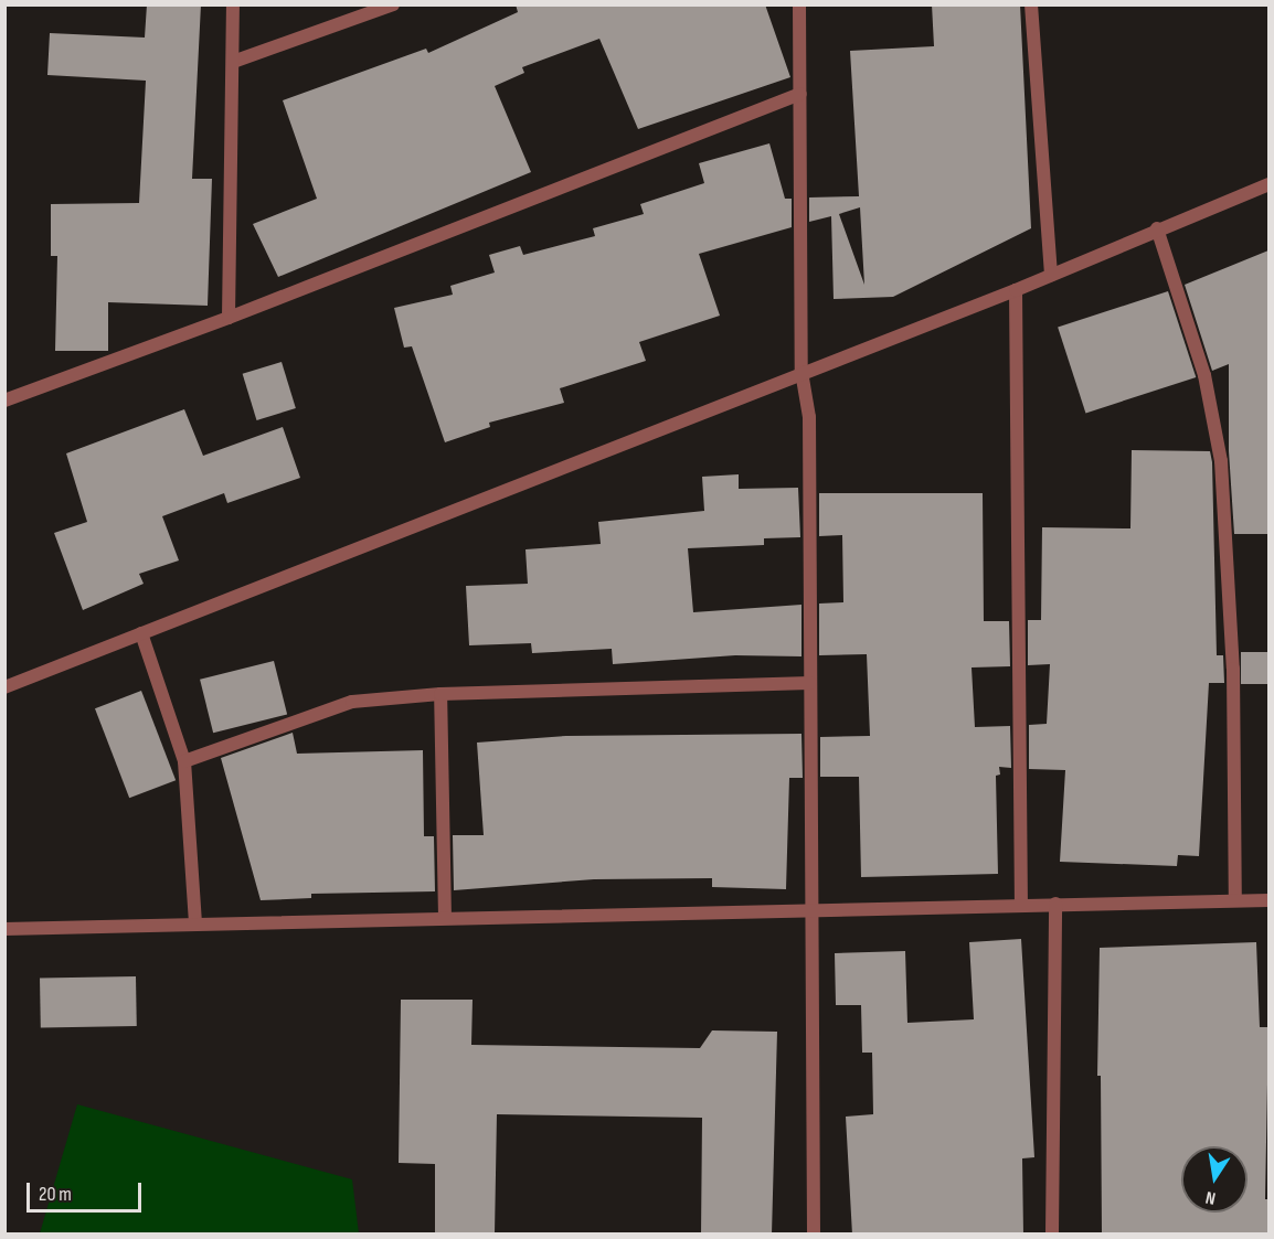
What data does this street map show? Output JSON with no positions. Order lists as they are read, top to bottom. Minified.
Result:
{"scale_bar":"20 m","north":"bottom"}
